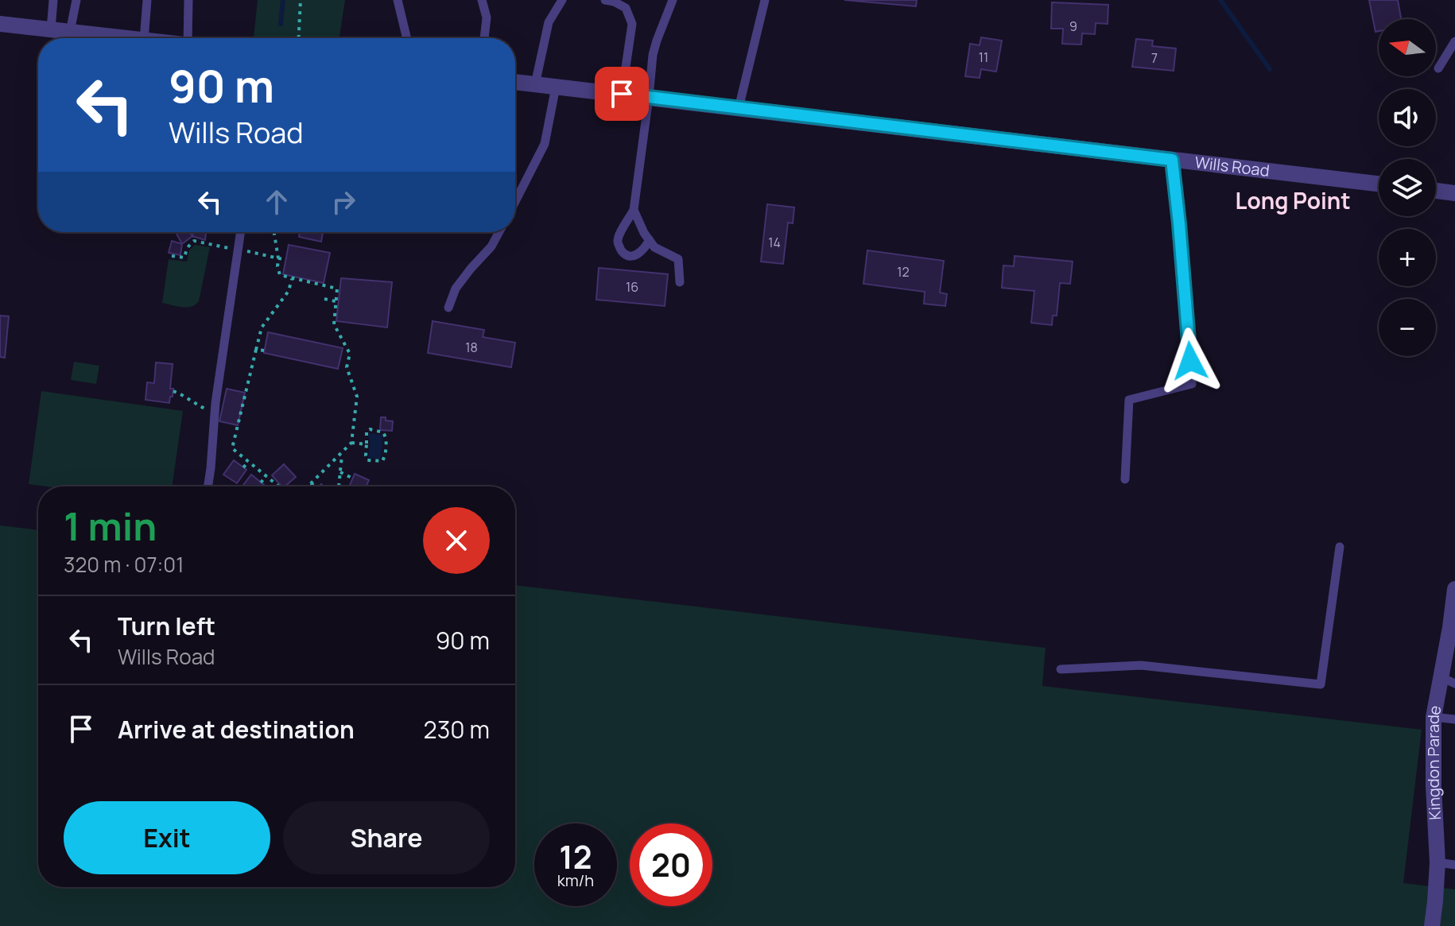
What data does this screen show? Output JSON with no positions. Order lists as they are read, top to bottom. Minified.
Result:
{"streets":{"street":["Wills Road","Kingdon Parade"]},"districts":["Long Point"],"house_numbers":["9","11","7","14","12","16","18"],"north":"left","page":{"map_buttons":["+","−"],"turn":["90 m","Wills Road"],"heading":["1 min","320 m · 07:01"],"list":[{"name":"Turn left","note":"Wills Road","value":"90 m"},{"name":"Arrive at destination","value":"230 m"}],"buttons":["Exit","Share"],"speed":"12 km/h","limit":"20"}}
